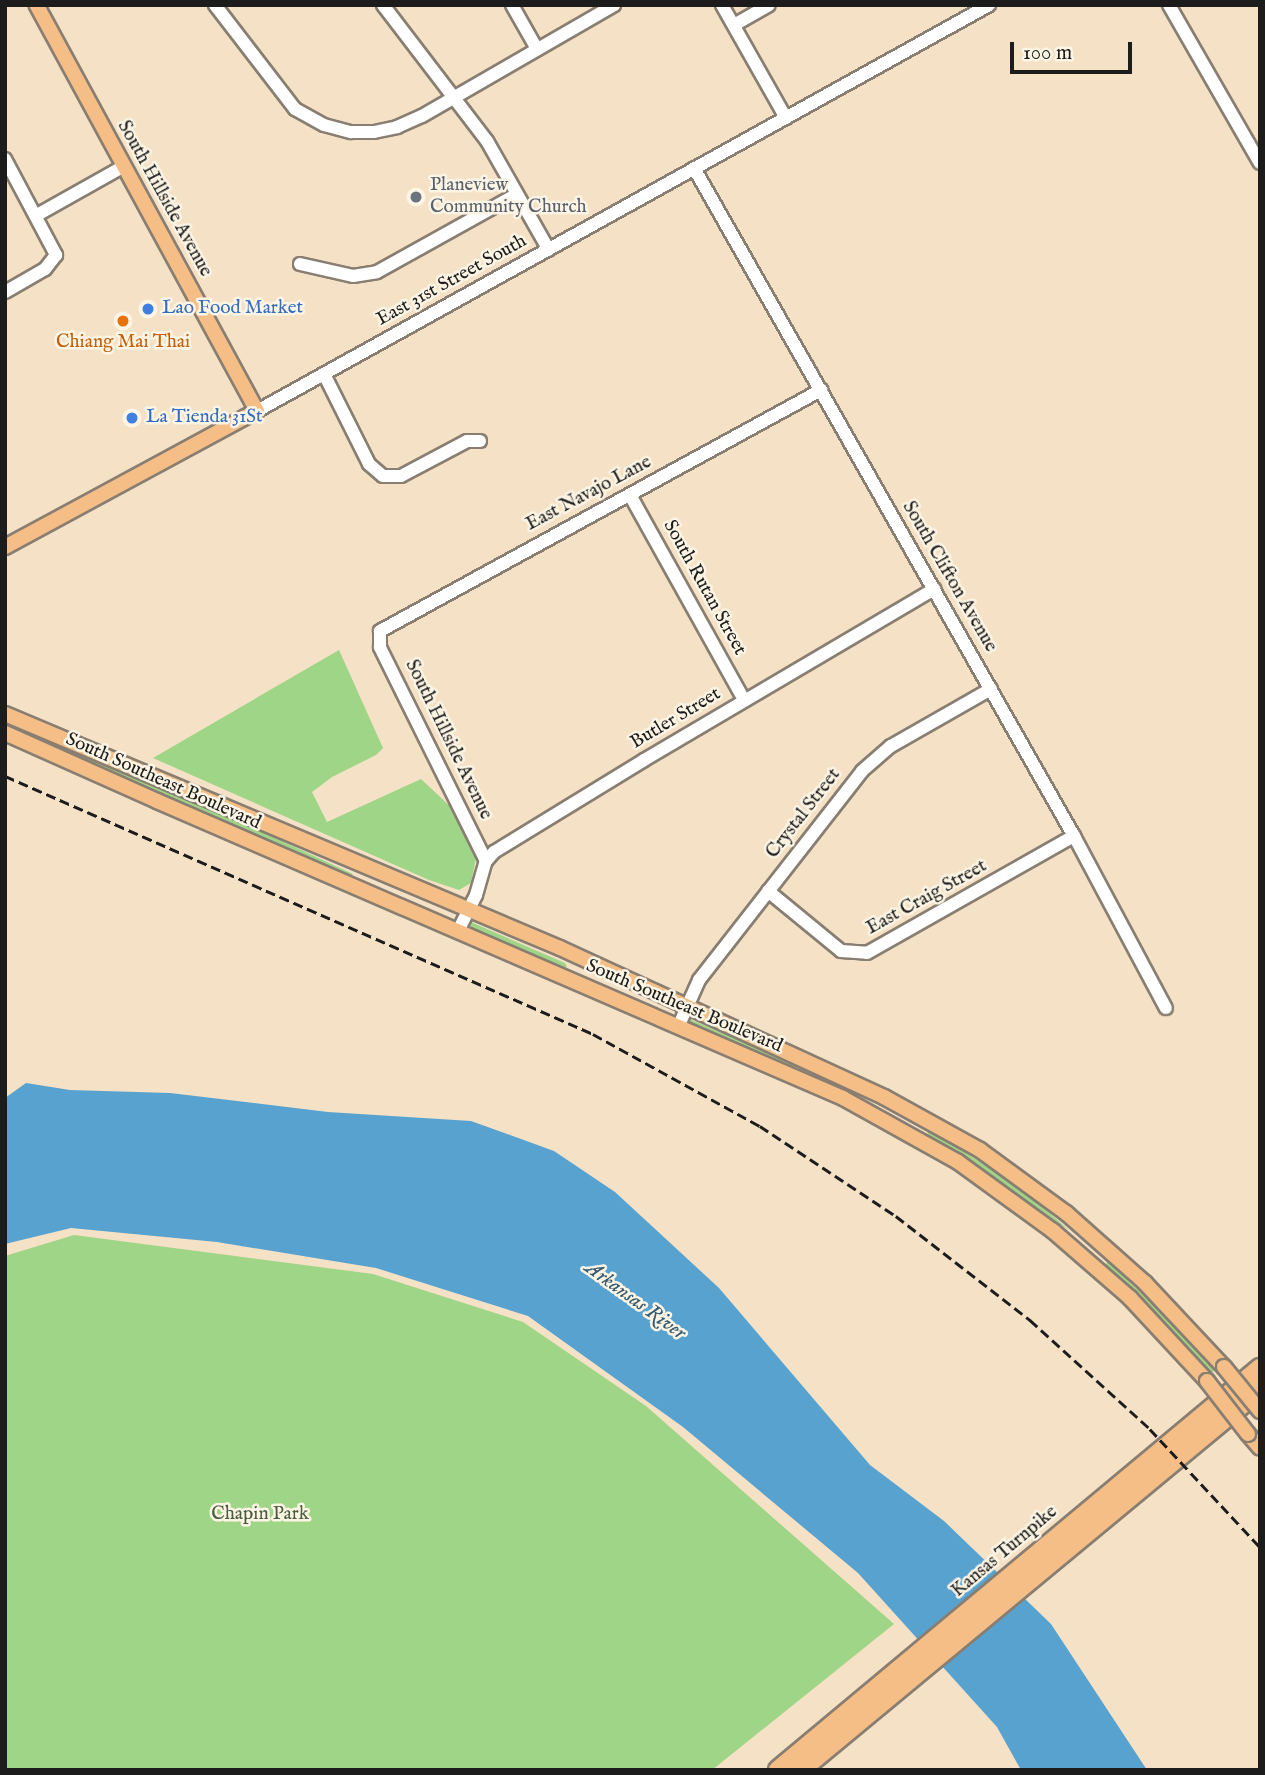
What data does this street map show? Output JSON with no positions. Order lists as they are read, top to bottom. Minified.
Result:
{"streets":{"highway":["Kansas Turnpike"],"main road":["South Hillside Avenue","East 31st Street South","South Southeast Boulevard"],"street":["East Navajo Lane","South Clifton Avenue","South Rutan Street","Butler Street","Crystal Street","East Craig Street"]},"crossings":[["South Hillside Avenue","East 31st Street South"],["South Hillside Avenue","East Navajo Lane"],["South Hillside Avenue","Butler Street"],["East 31st Street South","South Clifton Avenue"],["East Navajo Lane","South Clifton Avenue"],["East Navajo Lane","South Rutan Street"],["South Clifton Avenue","Butler Street"],["South Clifton Avenue","Crystal Street"],["South Clifton Avenue","East Craig Street"],["South Rutan Street","Butler Street"],["South Southeast Boulevard","Crystal Street"],["Crystal Street","East Craig Street"]],"water":["Arkansas River"],"parks":["Chapin Park"],"places":["Planeview Community Church","Lao Food Market","Chiang Mai Thai","La Tienda 31St"],"scale_bar":"100 m"}
